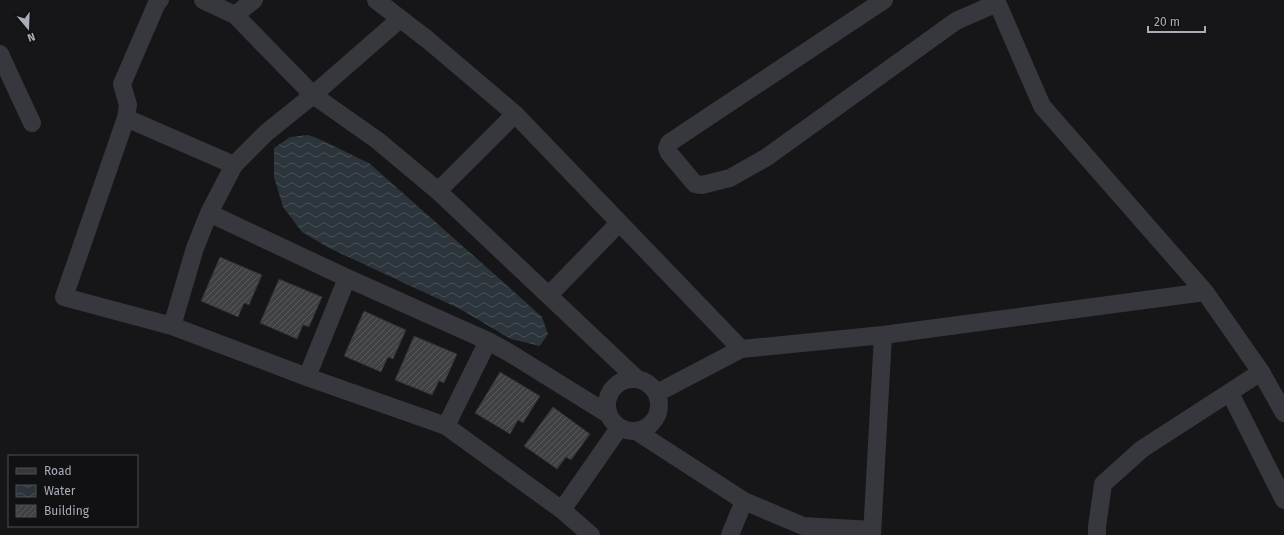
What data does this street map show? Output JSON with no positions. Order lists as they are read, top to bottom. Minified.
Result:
{"legend":["Road","Water","Building"],"scale_bar":"20 m","north":"bottom"}
